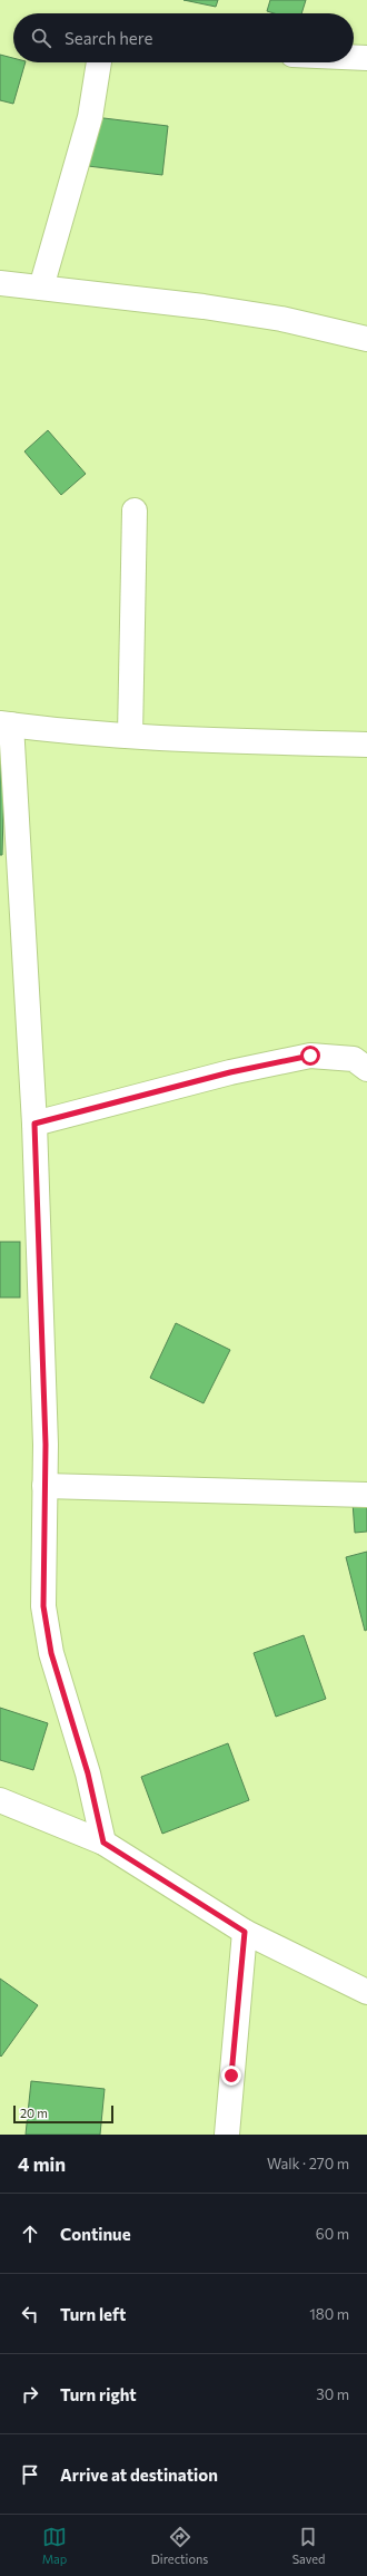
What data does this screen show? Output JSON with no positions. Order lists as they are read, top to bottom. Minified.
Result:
{"scale_bar":"20 m","page":{"search":"Search here","scale":"20 m","heading":["4 min","Walk · 270 m"],"list":[["Continue","60 m"],["Turn left","180 m"],["Turn right","30 m"],"Arrive at destination"],"nav":["Map","Directions","Saved"]}}
